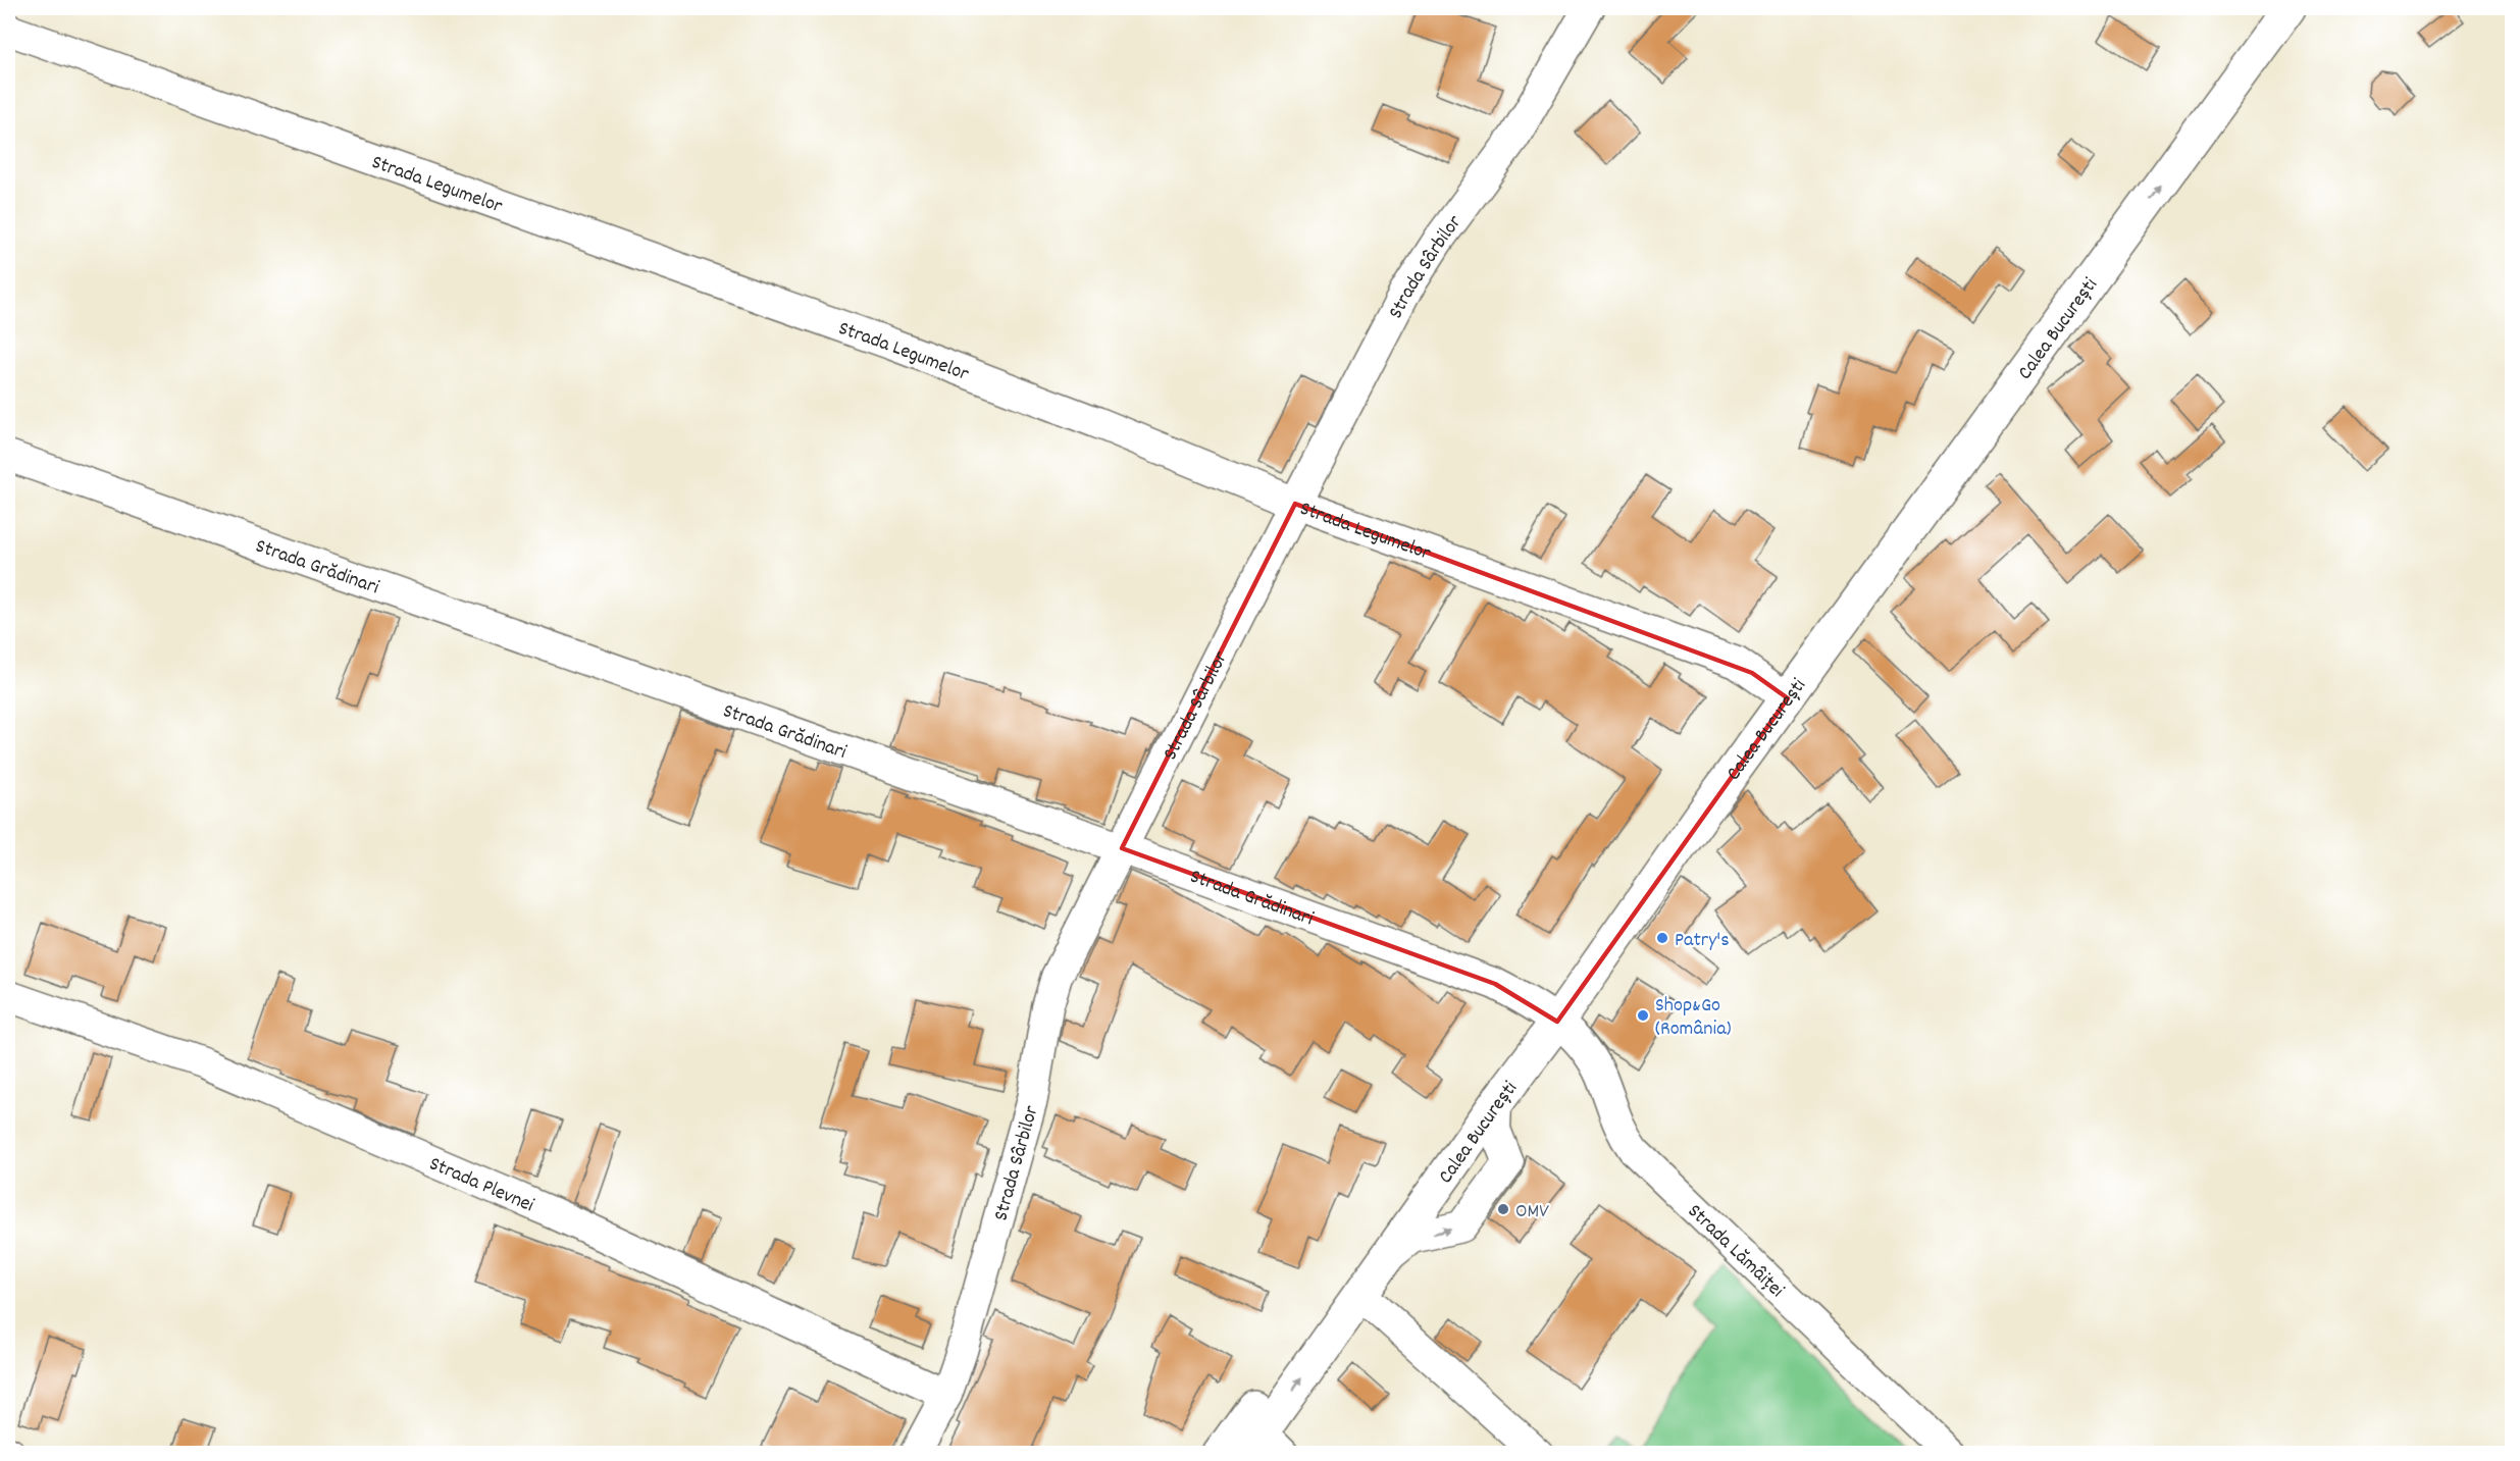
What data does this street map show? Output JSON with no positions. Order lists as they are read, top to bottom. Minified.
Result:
{"streets":{"main road":["Calea București"],"street":["Strada Legumelor","Strada Sârbilor","Strada Grădinari","Strada Plevnei","Strada Lămâiței"]},"crossings":[["Strada Legumelor","Strada Sârbilor"],["Strada Legumelor","Calea București"],["Strada Sârbilor","Strada Grădinari"],["Strada Sârbilor","Strada Plevnei"],["Calea București","Strada Grădinari"],["Calea București","Strada Lămâiței"],["Strada Grădinari","Strada Lămâiței"]],"places":["Patry's","Shop&Go (România)","OMV"]}
